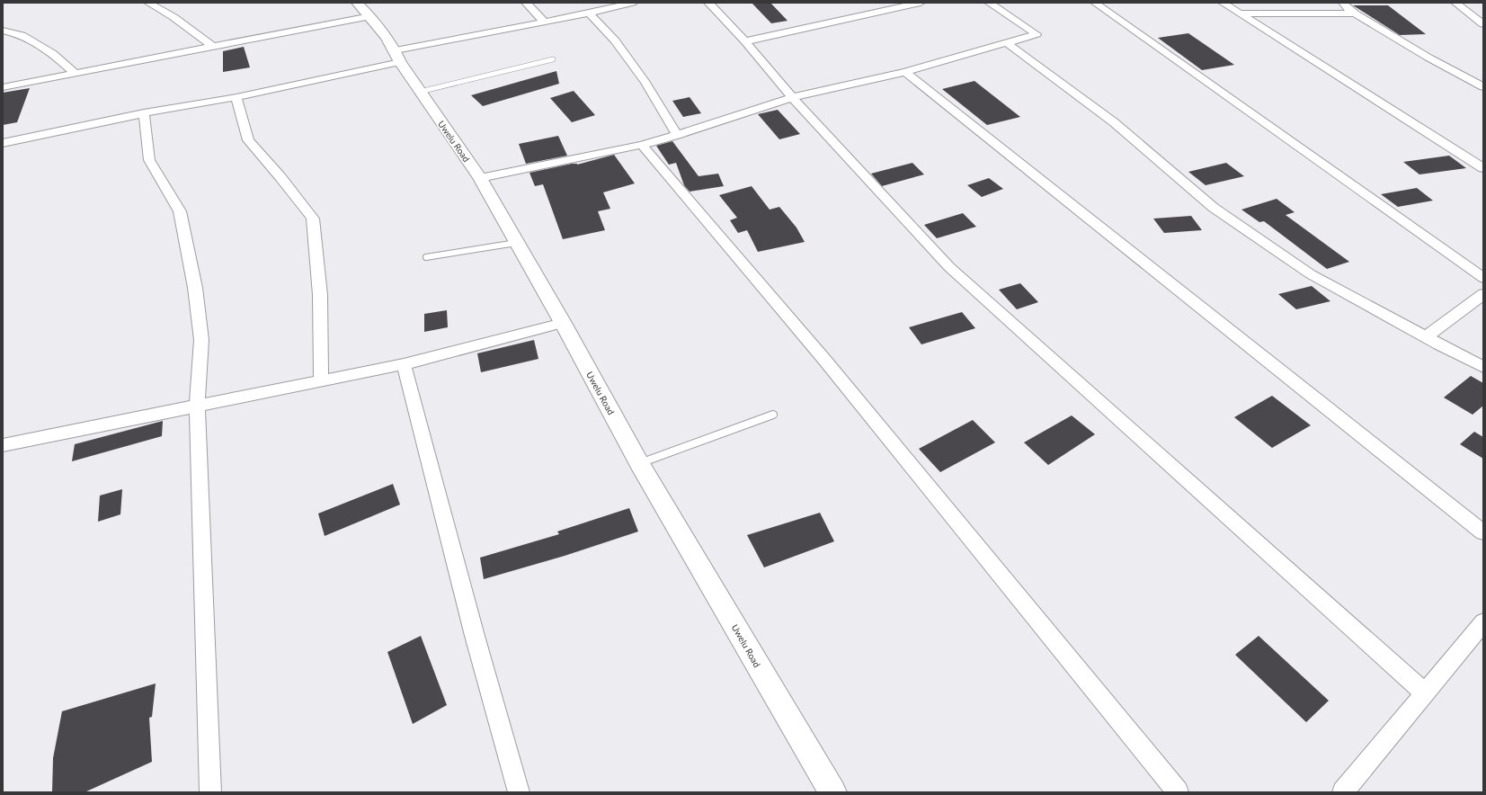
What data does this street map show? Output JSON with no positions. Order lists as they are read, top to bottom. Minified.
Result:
{"streets":{"street":["Uwelu Road"]}}
